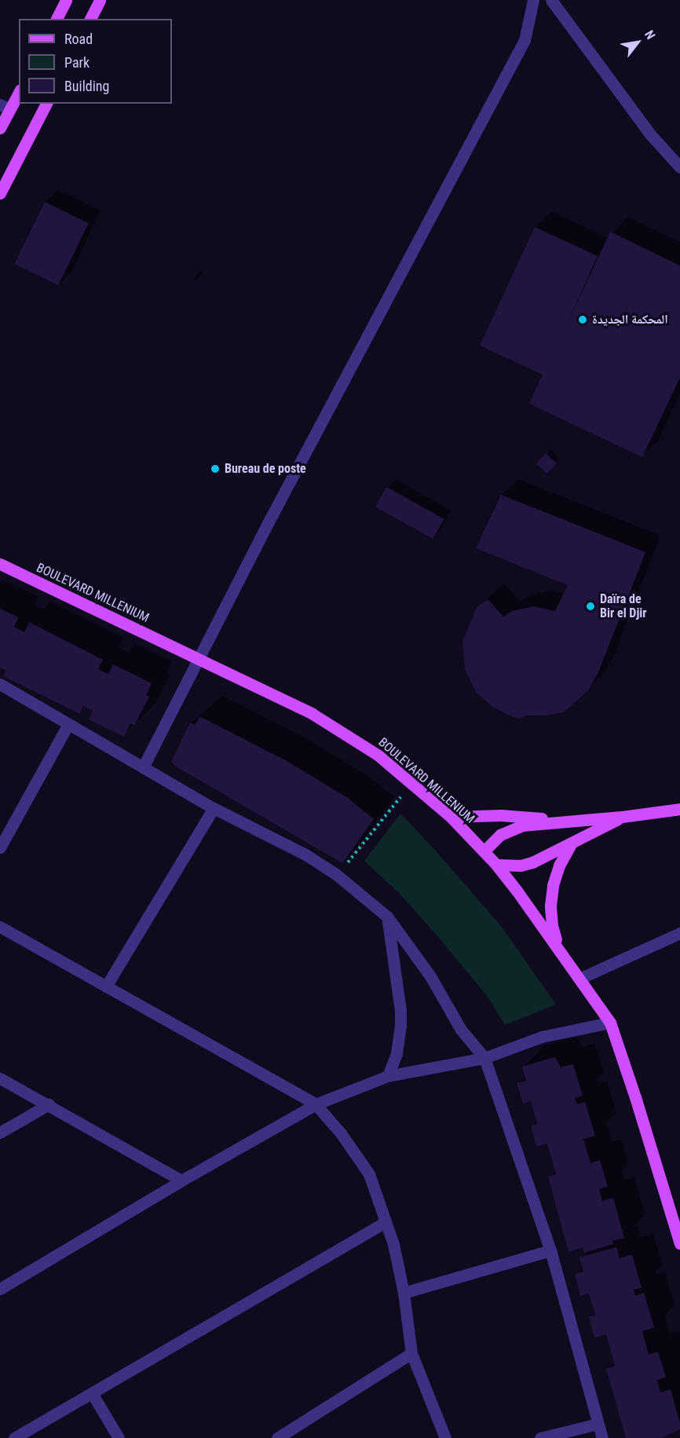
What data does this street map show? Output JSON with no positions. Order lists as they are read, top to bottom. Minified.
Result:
{"streets":{"main road":["BOULEVARD MILLENIUM"]},"places":["المحكمة الجديدة","Bureau de poste","Daïra de Bir el Djir"],"legend":["Road","Park","Building"],"north":"top right"}
